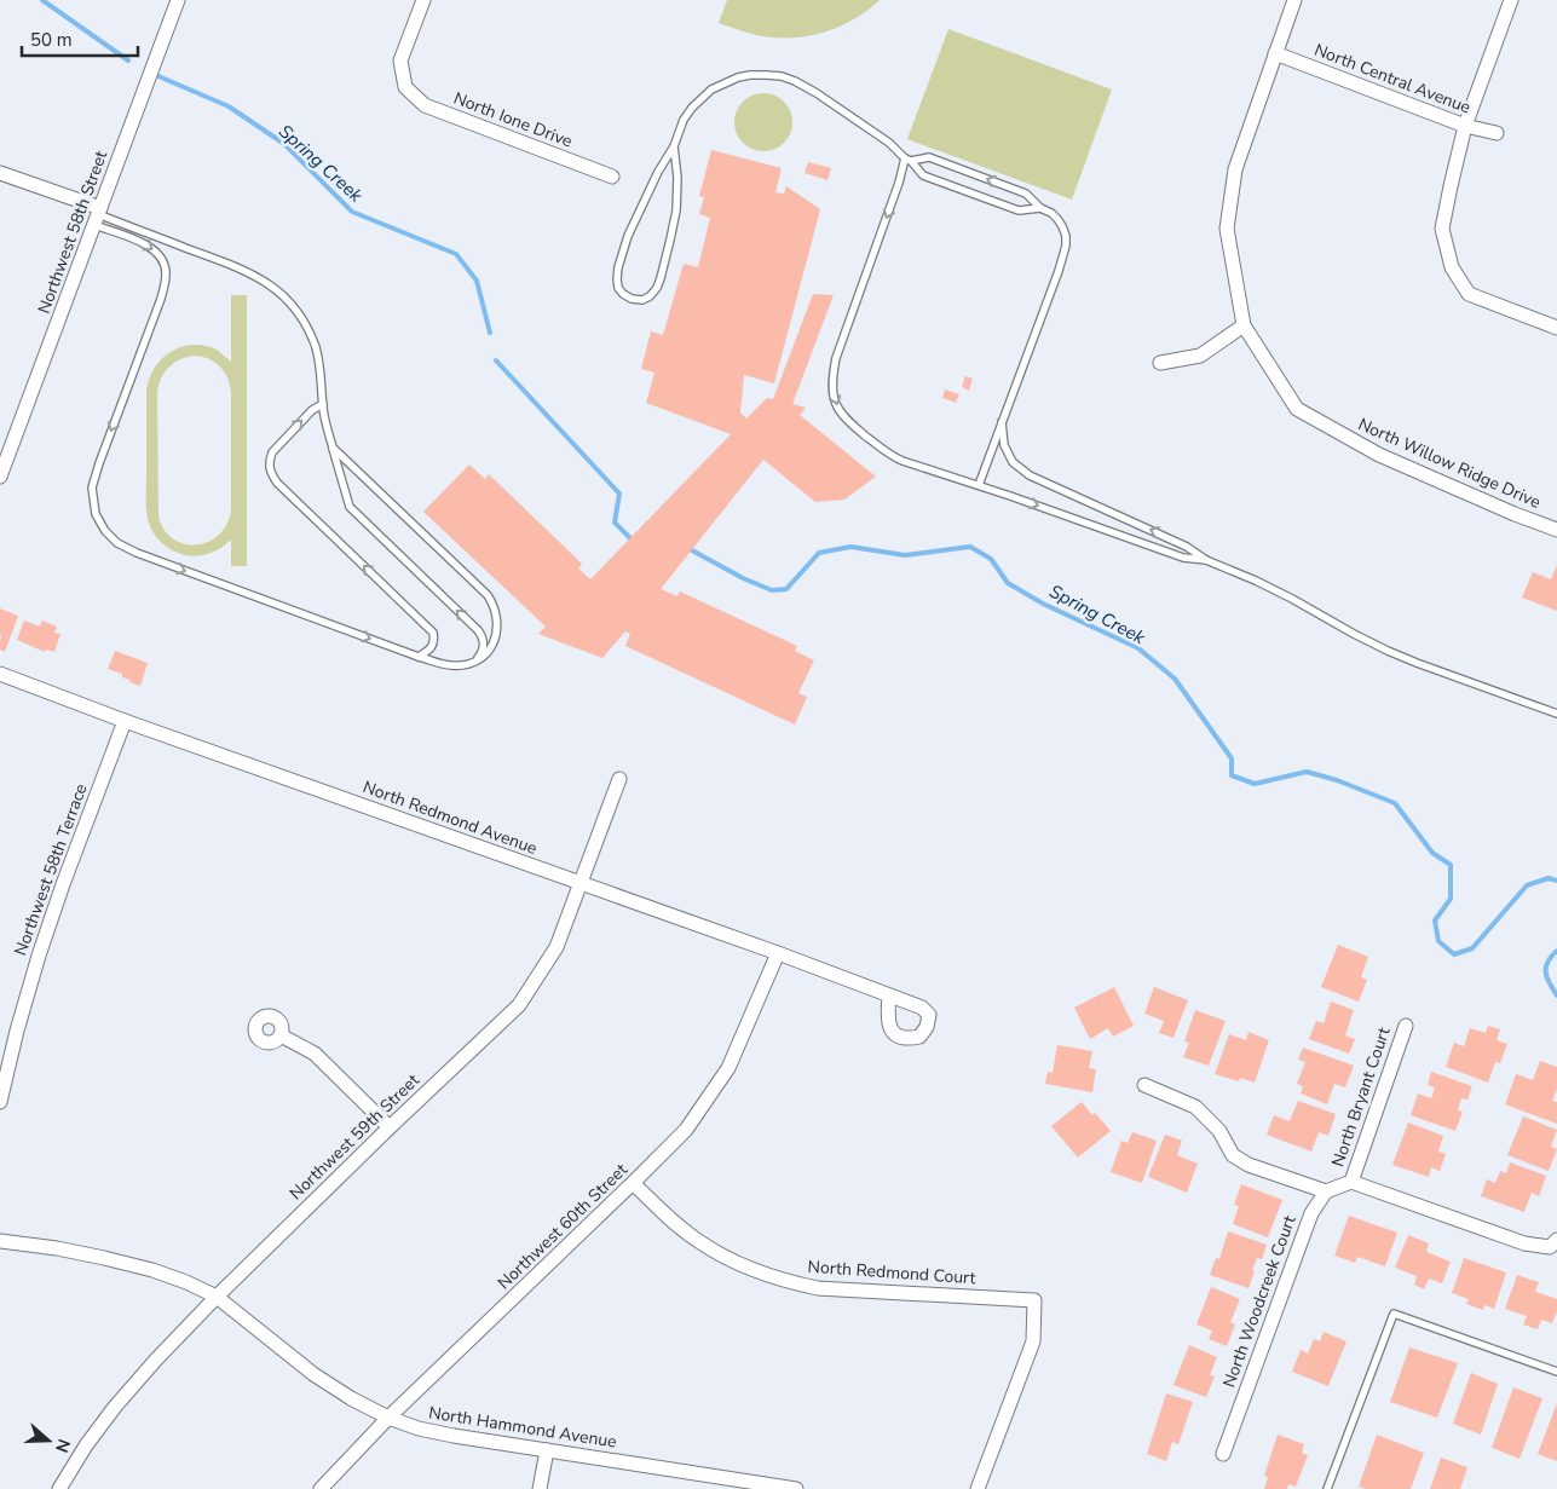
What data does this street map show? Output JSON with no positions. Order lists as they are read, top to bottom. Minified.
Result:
{"streets":{"street":["North Central Avenue","North Ione Drive","Northwest 58th Street","North Willow Ridge Drive","North Redmond Avenue","Northwest 58th Terrace","North Bryant Court","Northwest 59th Street","Northwest 60th Street","North Redmond Court","North Woodcreek Court","North Hammond Avenue"]},"crossings":[["North Central Avenue","North Willow Ridge Drive"],["North Redmond Avenue","Northwest 58th Terrace"],["North Redmond Avenue","Northwest 59th Street"],["North Redmond Avenue","Northwest 60th Street"],["Northwest 59th Street","North Hammond Avenue"],["Northwest 60th Street","North Redmond Court"],["Northwest 60th Street","North Hammond Avenue"]],"water":["Spring Creek"],"scale_bar":"50 m","north":"right"}
